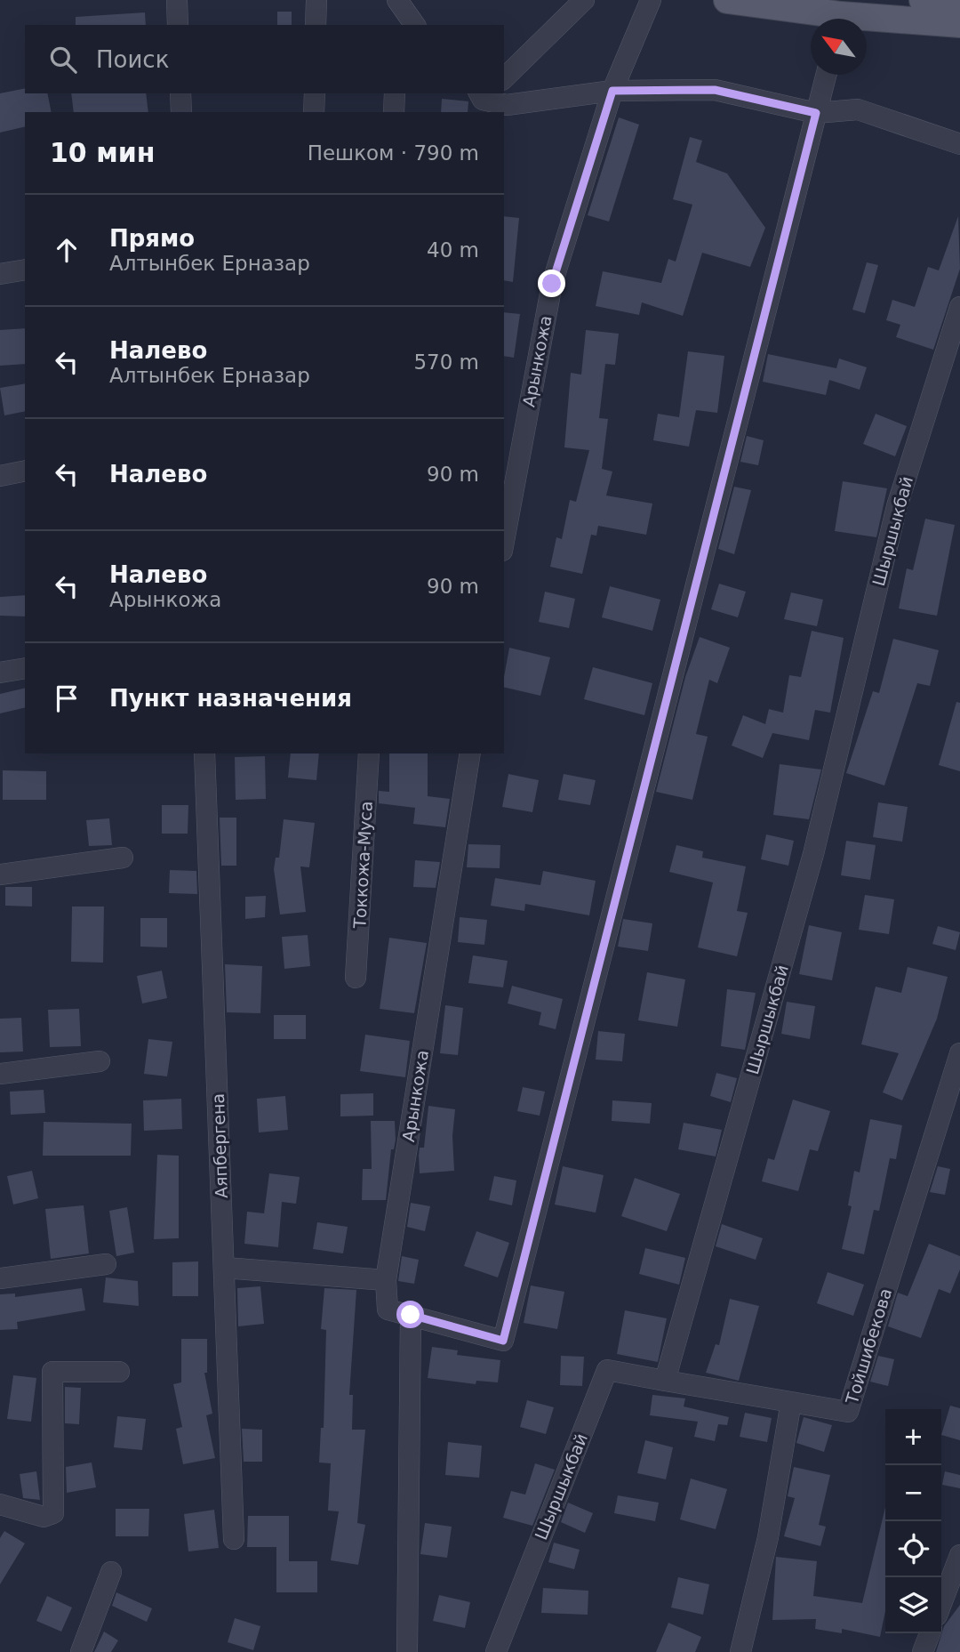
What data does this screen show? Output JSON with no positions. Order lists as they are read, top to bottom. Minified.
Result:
{"streets":{"street":["Арынкожа","Шыршыкбай","Токкожа-Муса","Аяпбергена","Тойшибекова"]},"north":"top left","page":{"search":"Поиск","heading":["10 мин","Пешком · 790 m"],"list":[["Прямо","Алтынбек Ерназар","40 m"],["Налево","Алтынбек Ерназар","570 m"],["Налево","90 m"],["Налево","Арынкожа","90 m"],"Пункт назначения"],"map_buttons":["+","−"]}}
